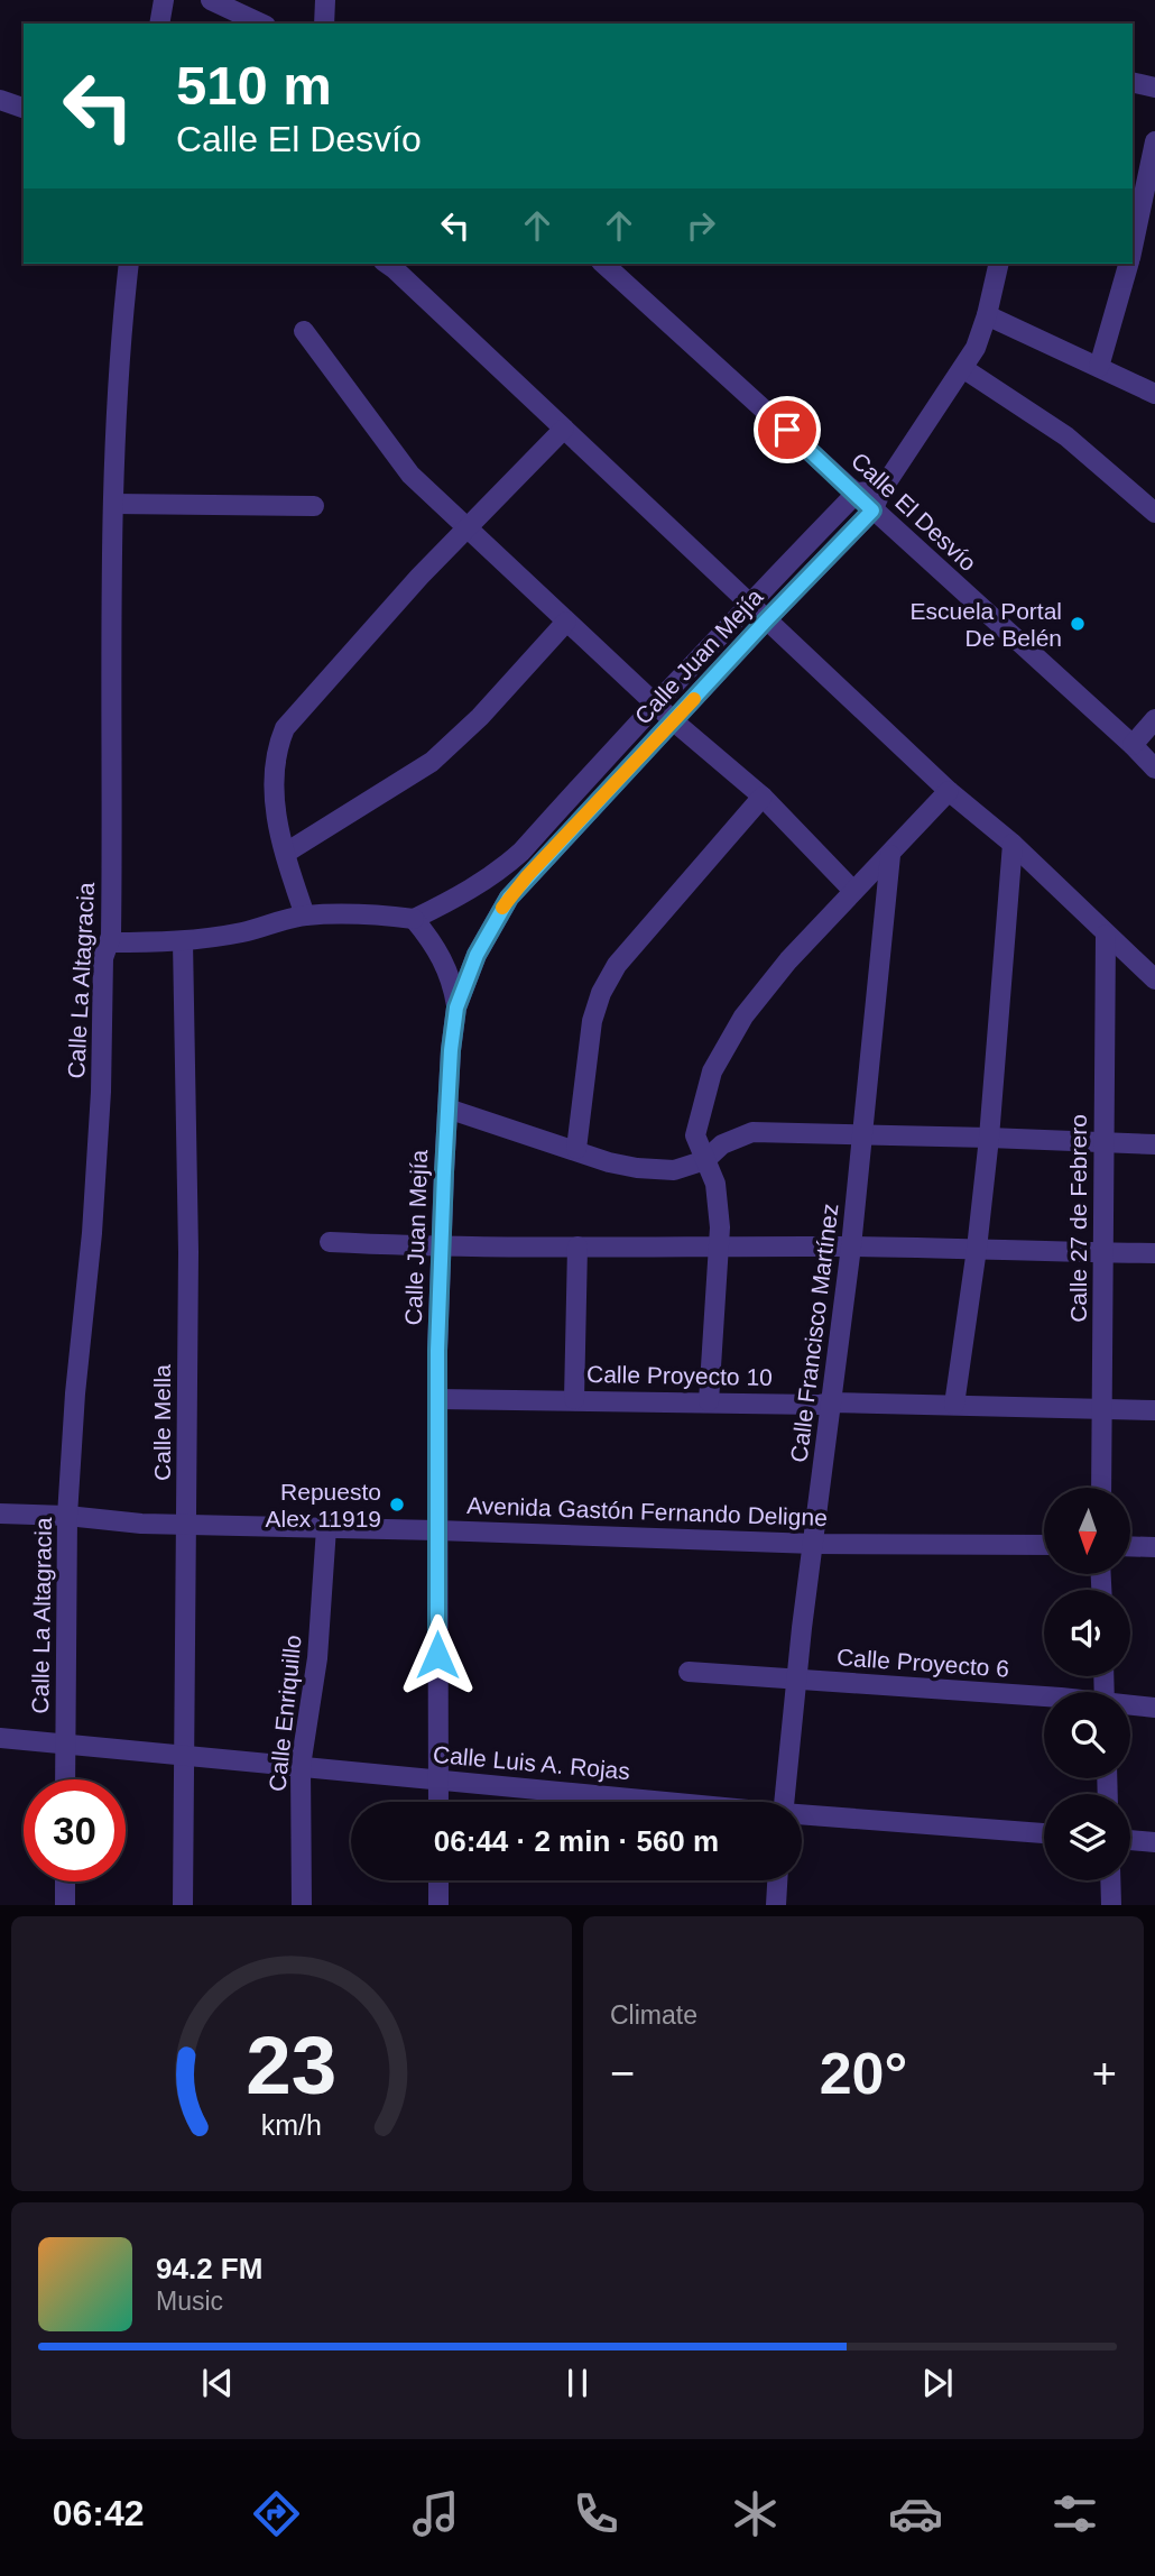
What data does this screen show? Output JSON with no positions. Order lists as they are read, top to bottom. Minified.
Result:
{"streets":{"street":["Calle El Desvío","Calle Juan Mejía","Calle La Altagracia","Calle 27 de Febrero","Calle Francisco Martínez","Calle Proyecto 10","Calle Mella","Avenida Gastón Fernando Deligne","Calle Proyecto 6","Calle Enriquillo","Calle Luis A. Rojas"]},"crossings":[["Calle El Desvío","Calle Juan Mejía"],["Calle Juan Mejía","Calle Proyecto 10"],["Calle Juan Mejía","Avenida Gastón Fernando Deligne"],["Calle Juan Mejía","Calle Luis A. Rojas"],["Calle La Altagracia","Avenida Gastón Fernando Deligne"],["Calle La Altagracia","Calle Luis A. Rojas"],["Calle 27 de Febrero","Calle Proyecto 10"],["Calle Francisco Martínez","Calle Proyecto 10"],["Calle Francisco Martínez","Avenida Gastón Fernando Deligne"],["Calle Francisco Martínez","Calle Proyecto 6"],["Calle Mella","Avenida Gastón Fernando Deligne"],["Calle Mella","Calle Luis A. Rojas"],["Avenida Gastón Fernando Deligne","Calle Enriquillo"],["Calle Enriquillo","Calle Luis A. Rojas"]],"places":["Escuela Portal De Belén","Repuesto Alex 11919"],"north":"bottom","page":{"turn":["510 m","Calle El Desvío"],"limit":"30","trip":"06:44 · 2 min · 560 m","tile":"Climate","heat":["−","20°","+"],"song":["94.2 FM","Music"],"tabs":"06:42","gauge":["23","km/h"]}}
